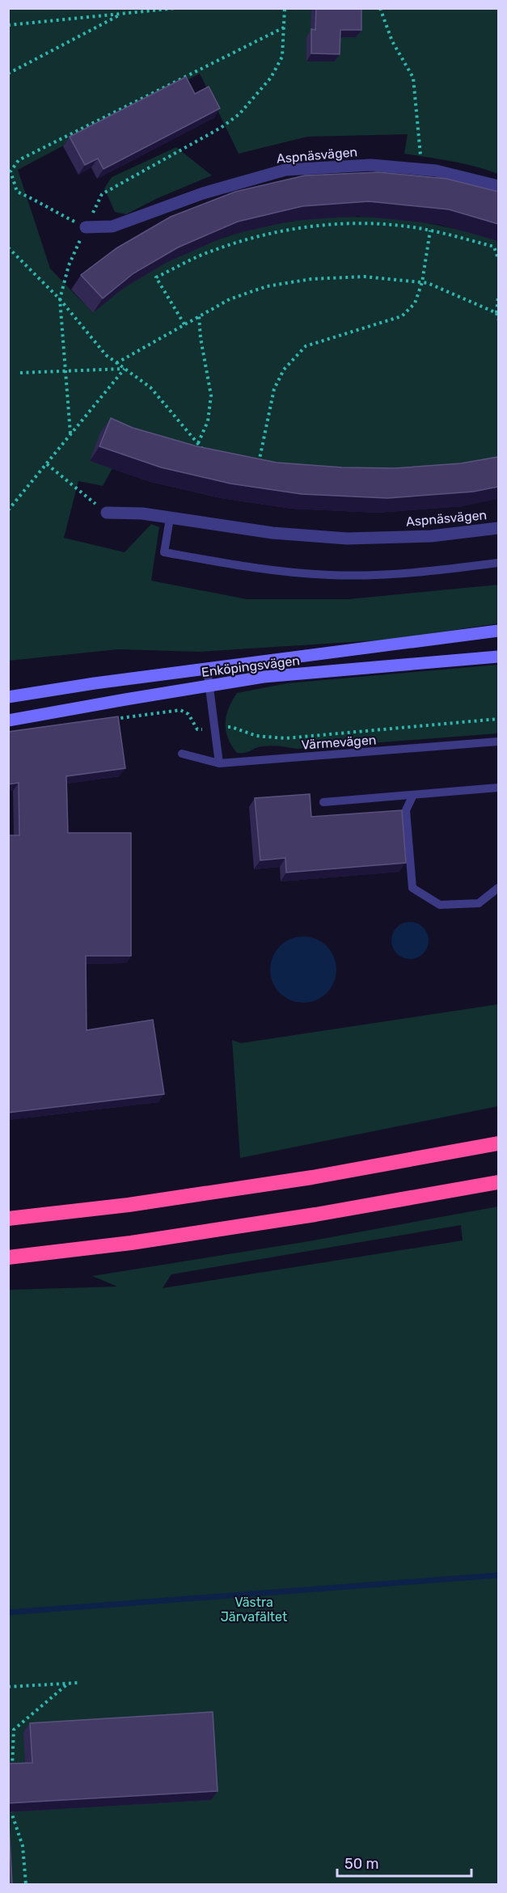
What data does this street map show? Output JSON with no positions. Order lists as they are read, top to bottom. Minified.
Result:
{"streets":{"street":["Aspnäsvägen","Enköpingsvägen"],"lane":["Värmevägen"]},"parks":["Västra Järvafältet"],"scale_bar":"50 m"}
